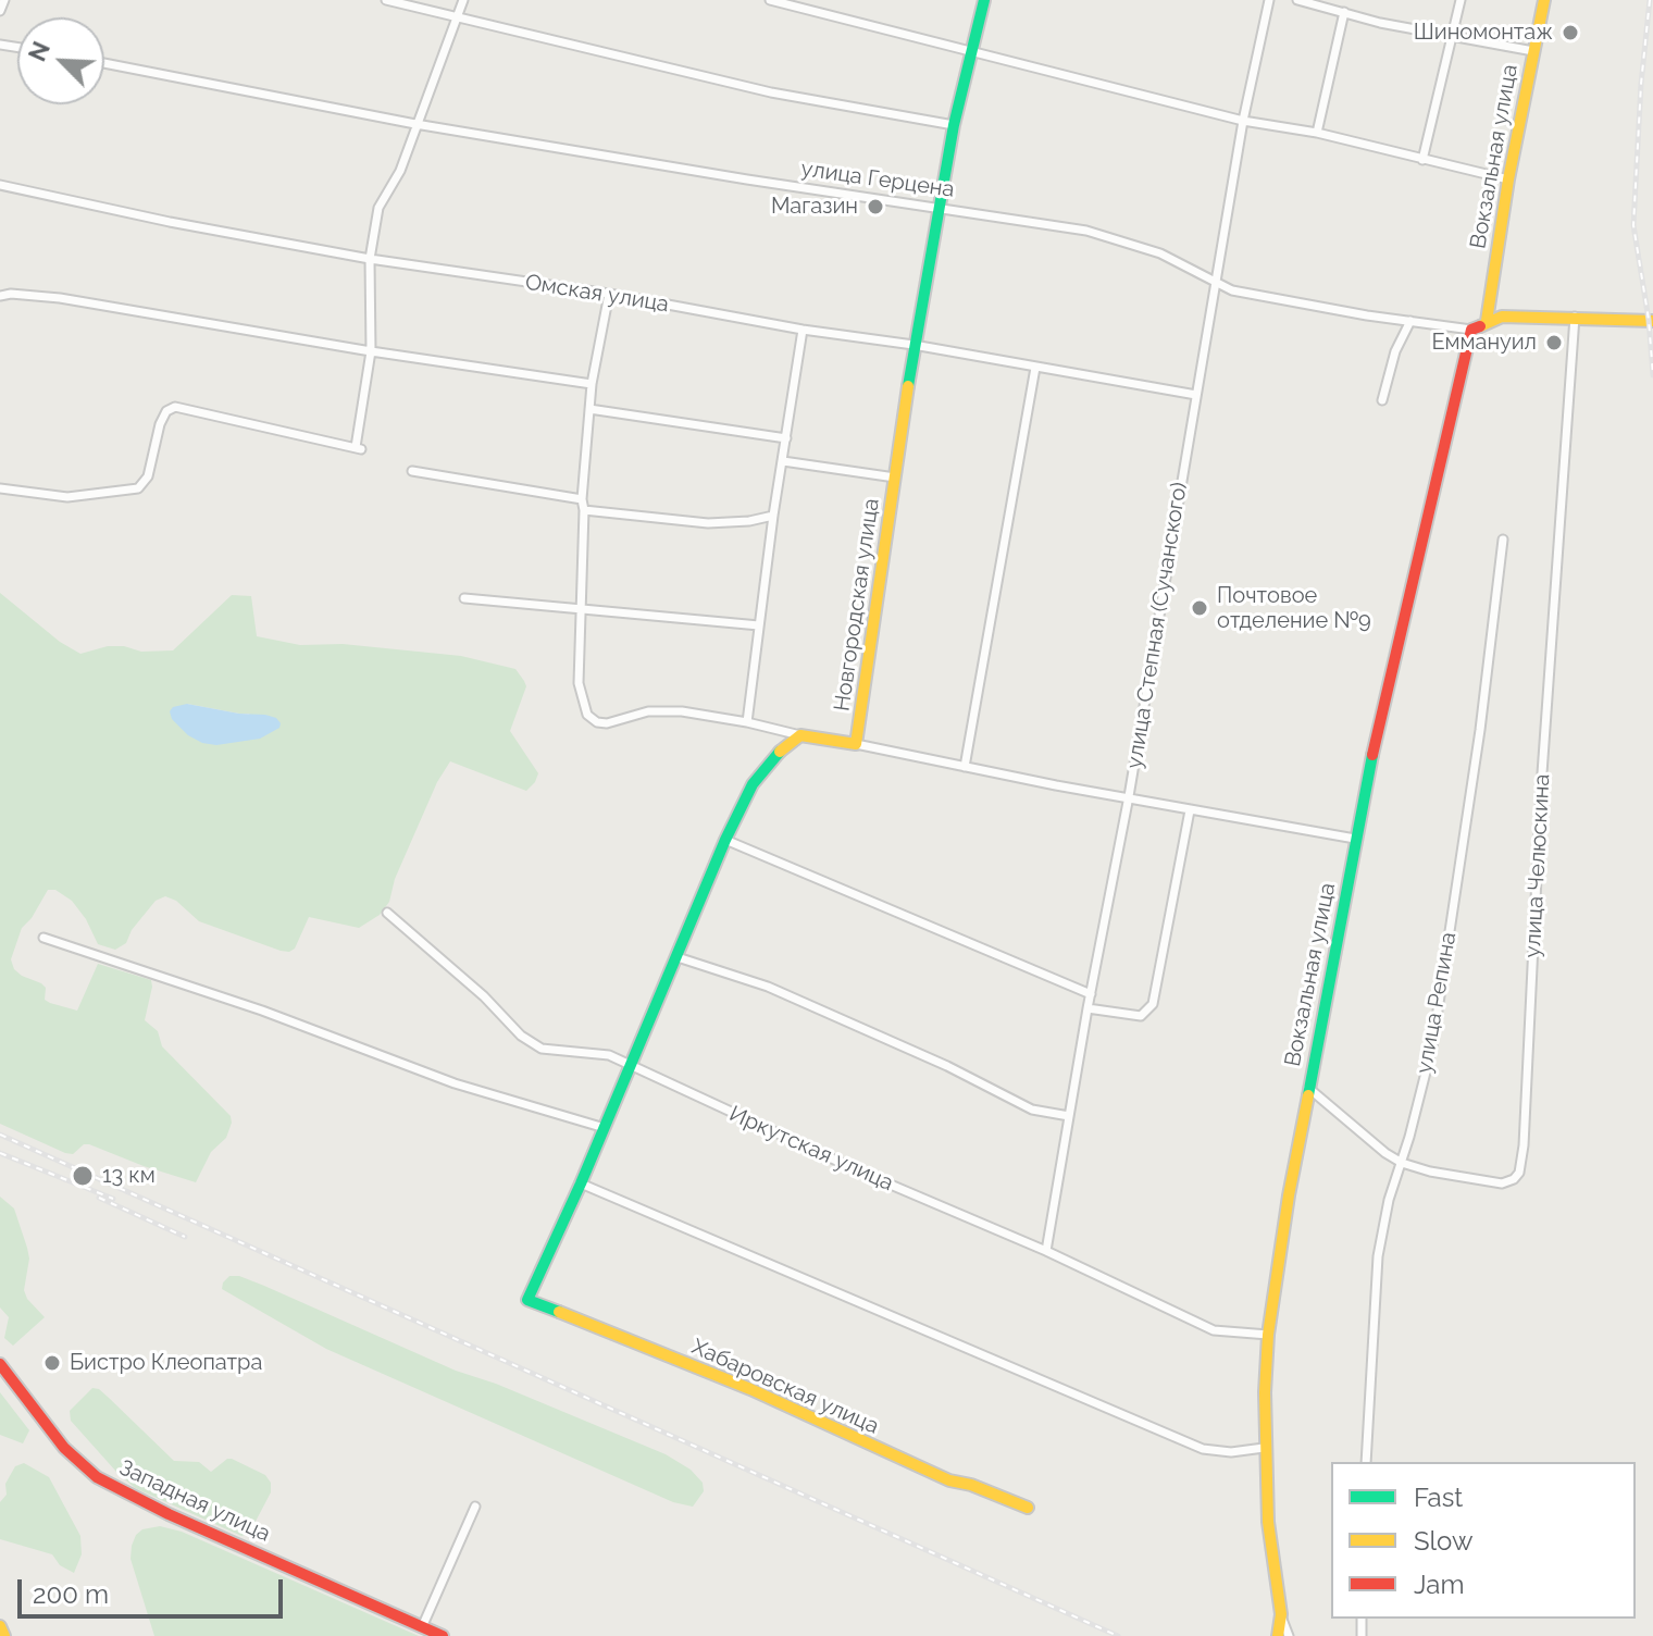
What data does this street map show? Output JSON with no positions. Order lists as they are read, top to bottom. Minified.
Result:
{"streets":{"main road":["Вокзальная улица","Новгородская улица","Хабаровская улица","Западная улица"],"street":["улица Герцена","Омская улица","улица Степная (Сучанского)","улица Челюскина","улица Репина","Иркутская улица"]},"crossings":[["Вокзальная улица","улица Герцена"],["Вокзальная улица","улица Челюскина"],["Вокзальная улица","Иркутская улица"],["улица Герцена","Новгородская улица"],["улица Герцена","улица Степная (Сучанского)"],["Омская улица","Новгородская улица"],["Омская улица","улица Степная (Сучанского)"],["улица Степная (Сучанского)","Иркутская улица"],["улица Челюскина","улица Репина"]],"places":["Шиномонтаж","Магазин","Еммануил","Почтовое отделение №9","13 км","Бистро Клеопатра"],"legend":["Fast","Slow","Jam"],"scale_bar":"200 m","north":"top left"}
